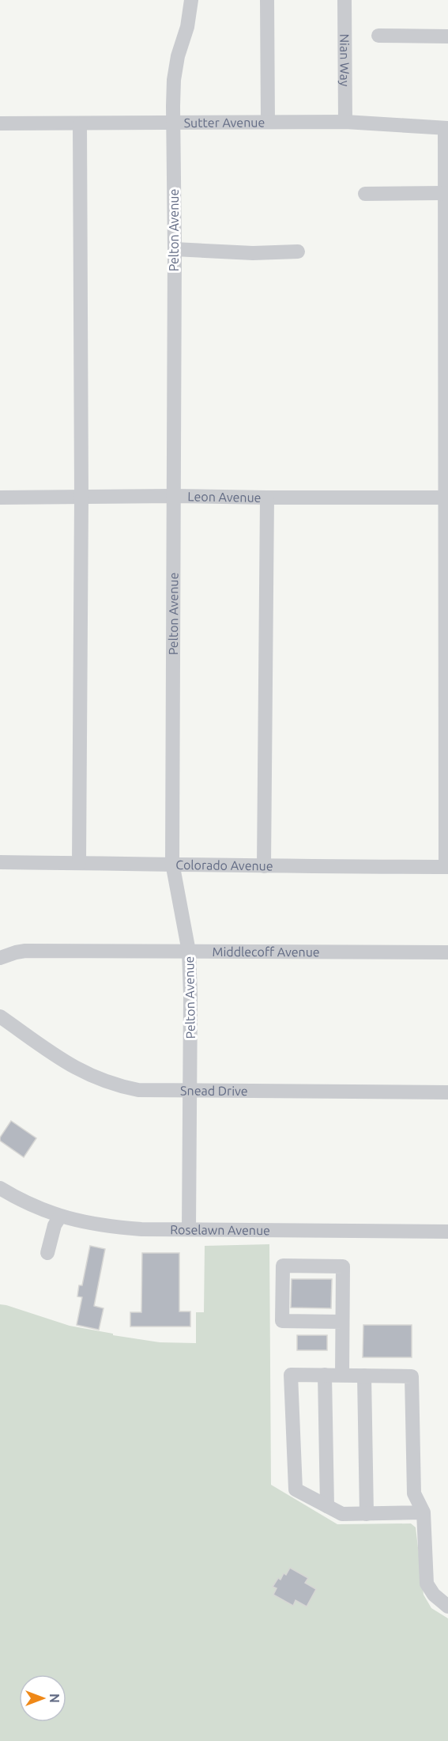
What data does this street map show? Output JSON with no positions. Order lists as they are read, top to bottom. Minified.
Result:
{"streets":{"street":["Nian Way","Sutter Avenue","Pelton Avenue","Leon Avenue","Colorado Avenue","Middlecoff Avenue","Snead Drive","Roselawn Avenue"]},"crossings":[["Nian Way","Sutter Avenue"],["Sutter Avenue","Pelton Avenue"],["Pelton Avenue","Leon Avenue"],["Pelton Avenue","Colorado Avenue"],["Pelton Avenue","Middlecoff Avenue"],["Pelton Avenue","Snead Drive"],["Pelton Avenue","Roselawn Avenue"]],"north":"right"}
